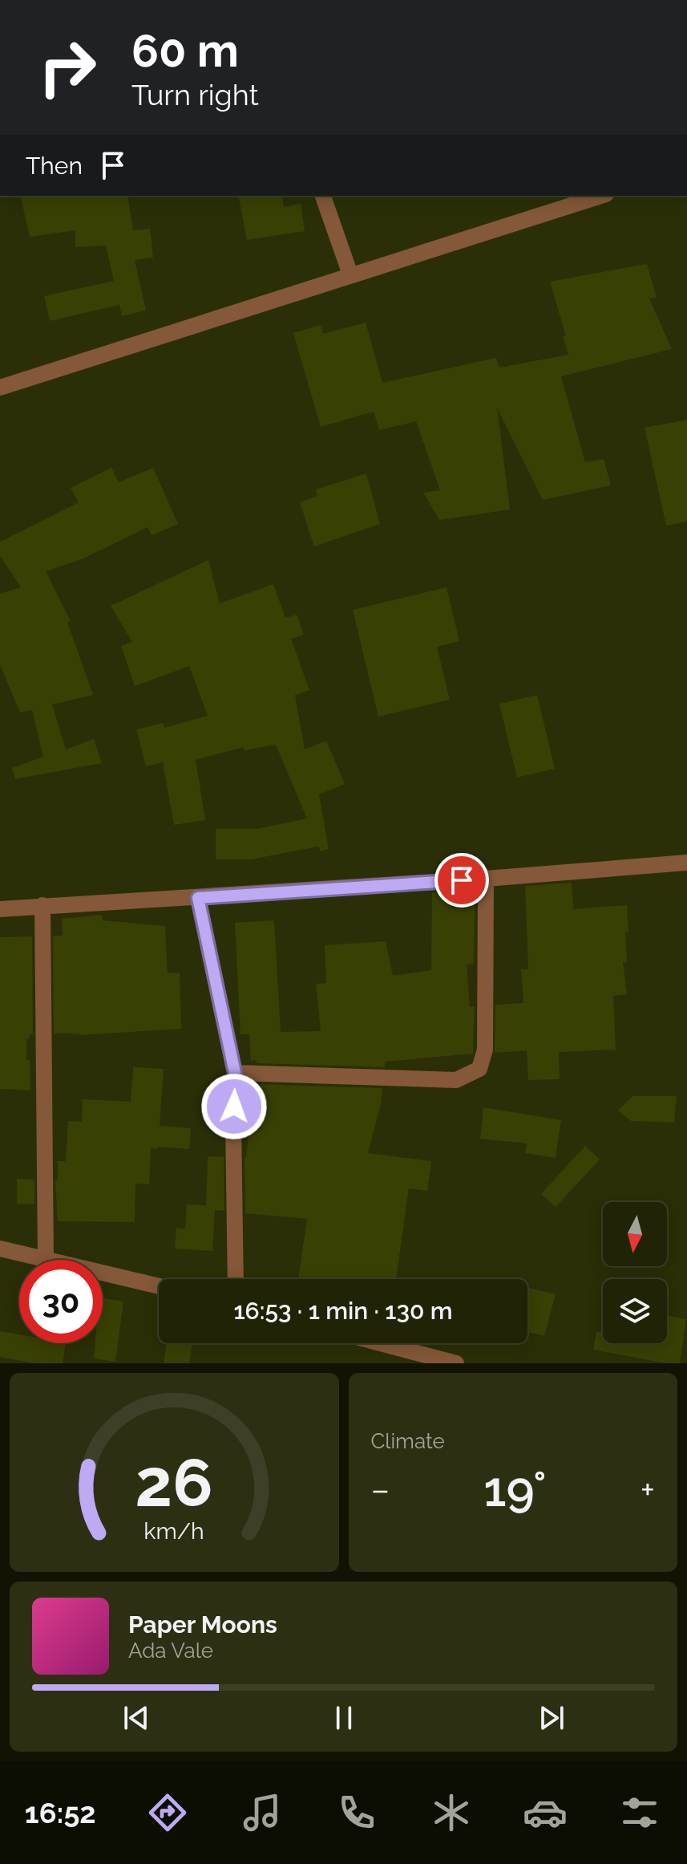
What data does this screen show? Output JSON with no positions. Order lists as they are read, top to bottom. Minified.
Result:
{"north":"bottom","page":{"turn":["60 m","Turn right"],"then":"Then","limit":"30","trip":"16:53 · 1 min · 130 m","tile":"Climate","heat":["−","19°","+"],"song":["Paper Moons","Ada Vale"],"tabs":"16:52","gauge":["26","km/h"]}}
